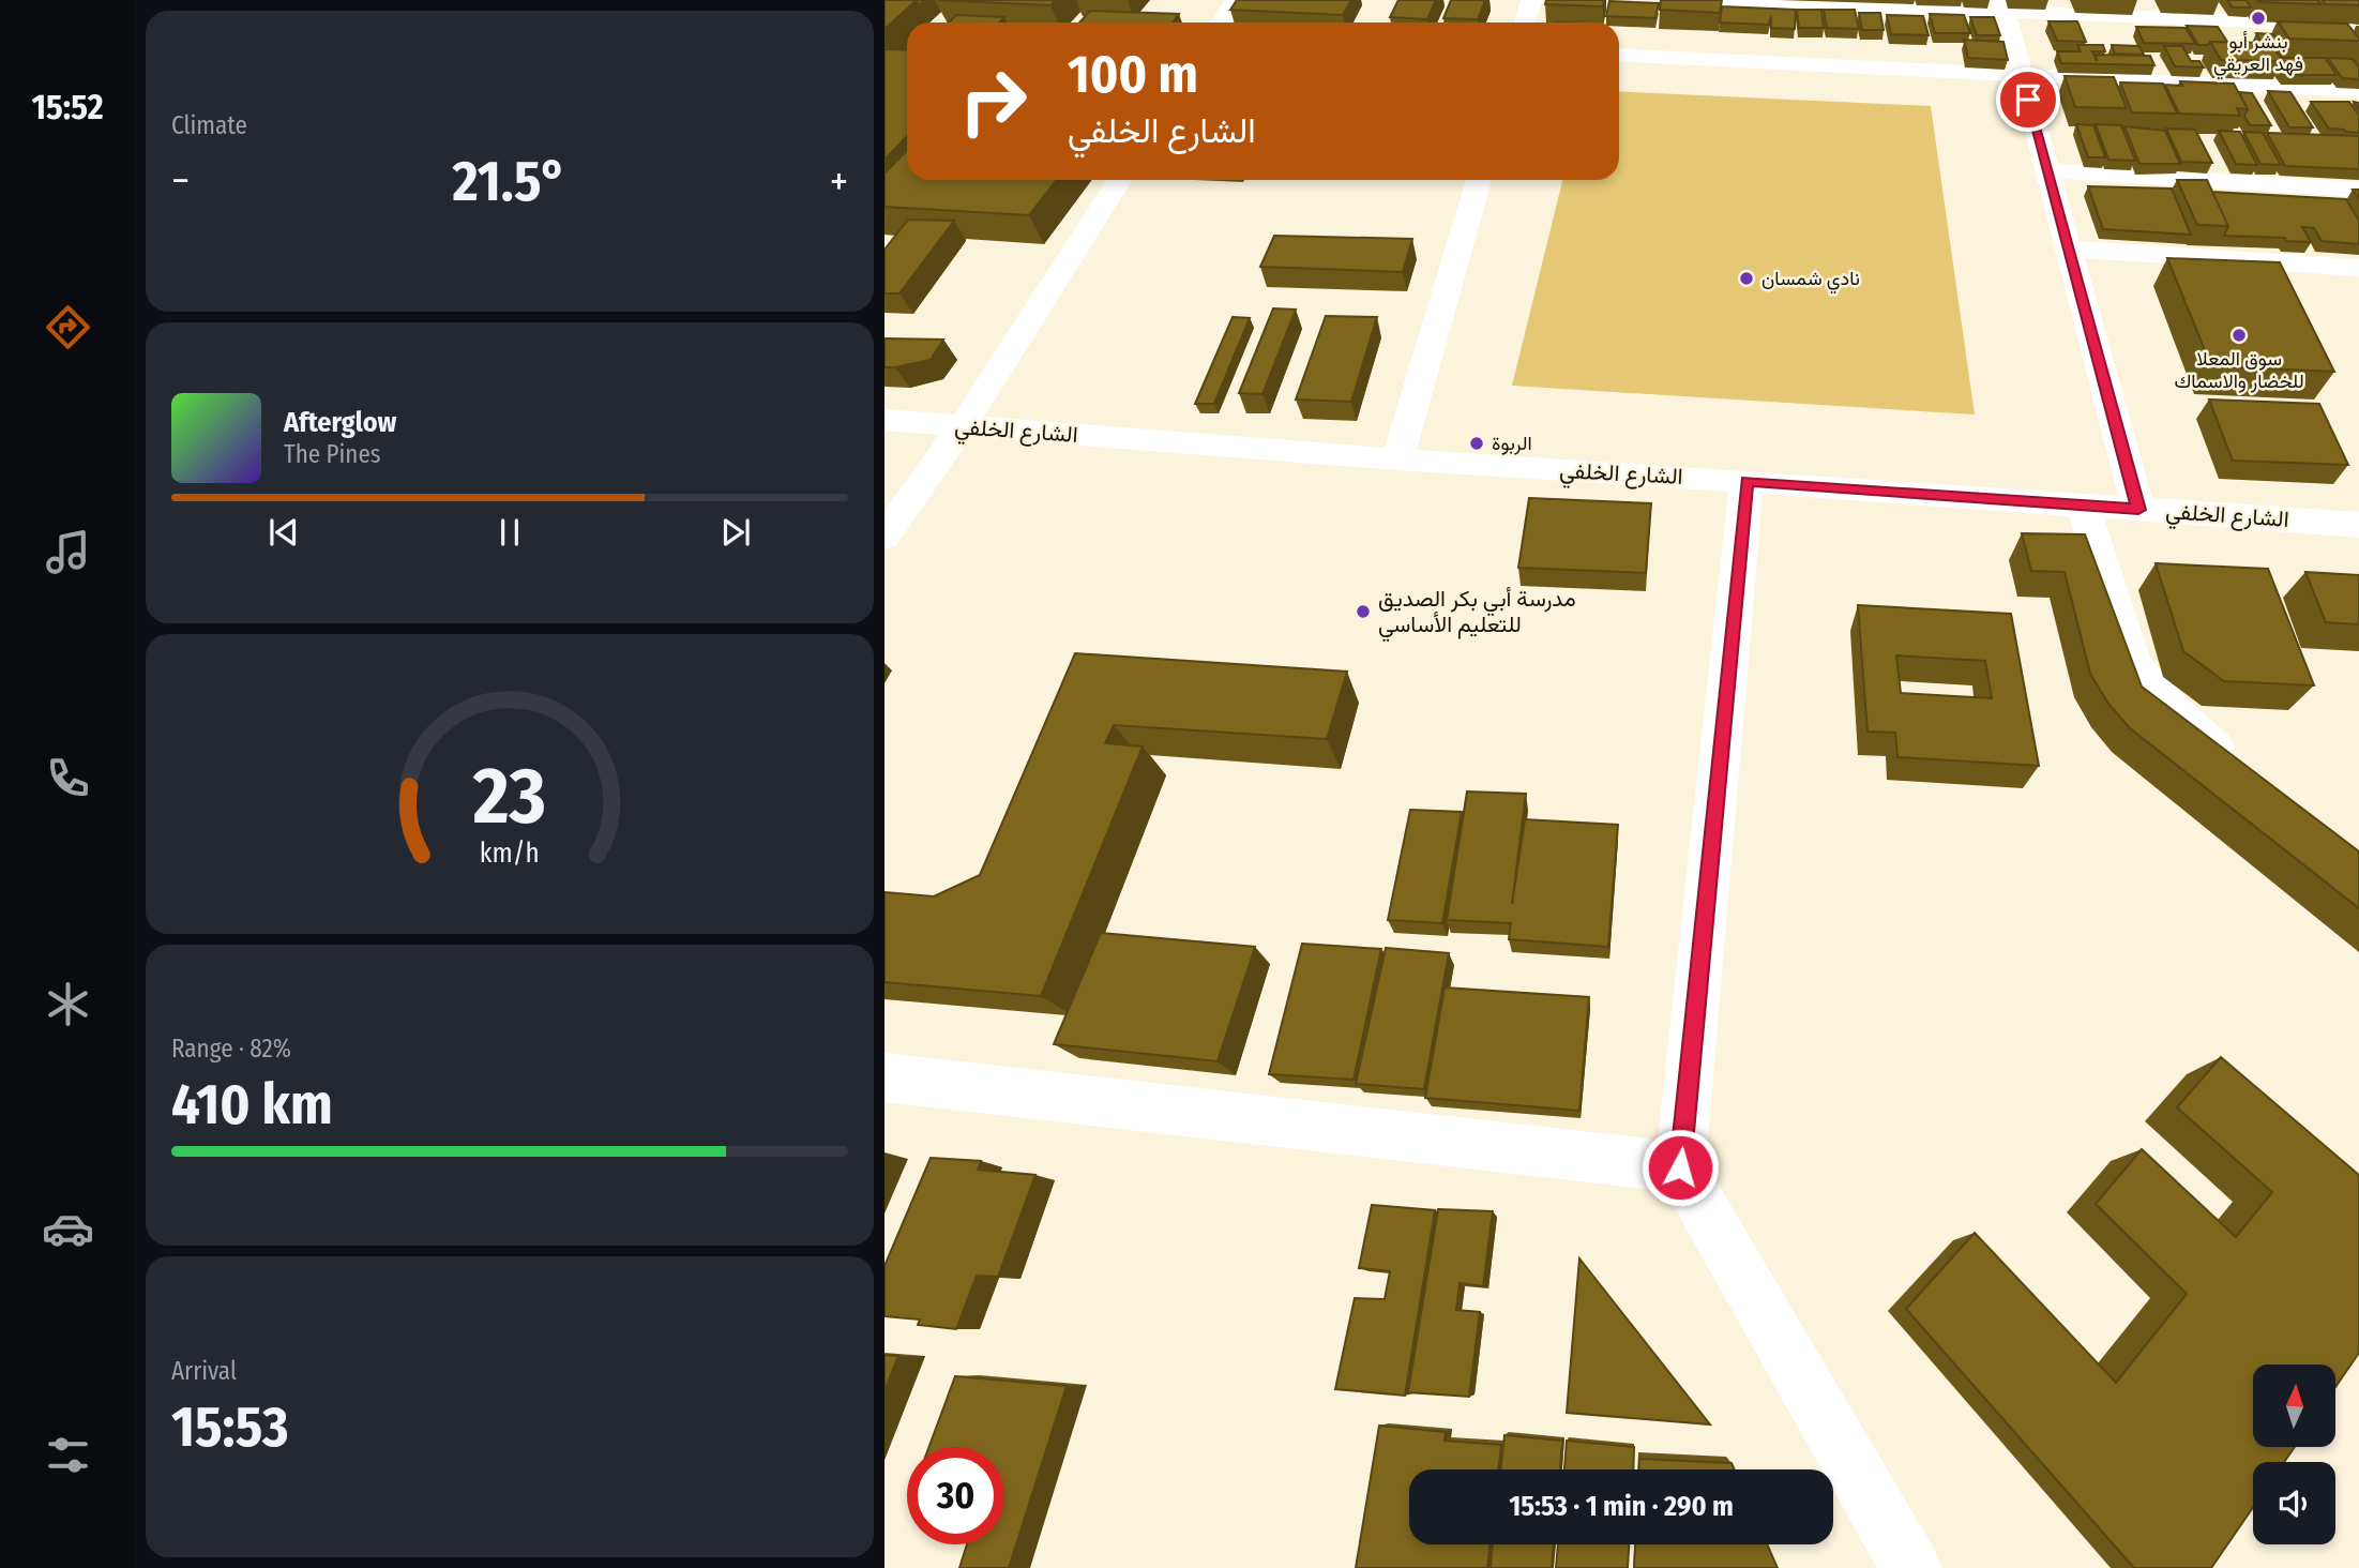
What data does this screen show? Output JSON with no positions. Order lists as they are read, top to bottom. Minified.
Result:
{"streets":{"street":["الشارع الخلفي"]},"places":["بنشر أبو فهد العريقي","نادي شمسان","سوق المعلا للخضار والاسماك","الربوة","مدرسة أبي بكر الصديق للتعليم الأساسي"],"north":"top","page":{"tabs":"15:52","tile":["Climate",["Range · 82%","410 km"],["Arrival","15:53"]],"turn":["100 m","الشارع الخلفي"],"heat":["−","21.5°","+"],"song":["Afterglow","The Pines"],"limit":"30","trip":"15:53 · 1 min · 290 m","gauge":["23","km/h"]}}
